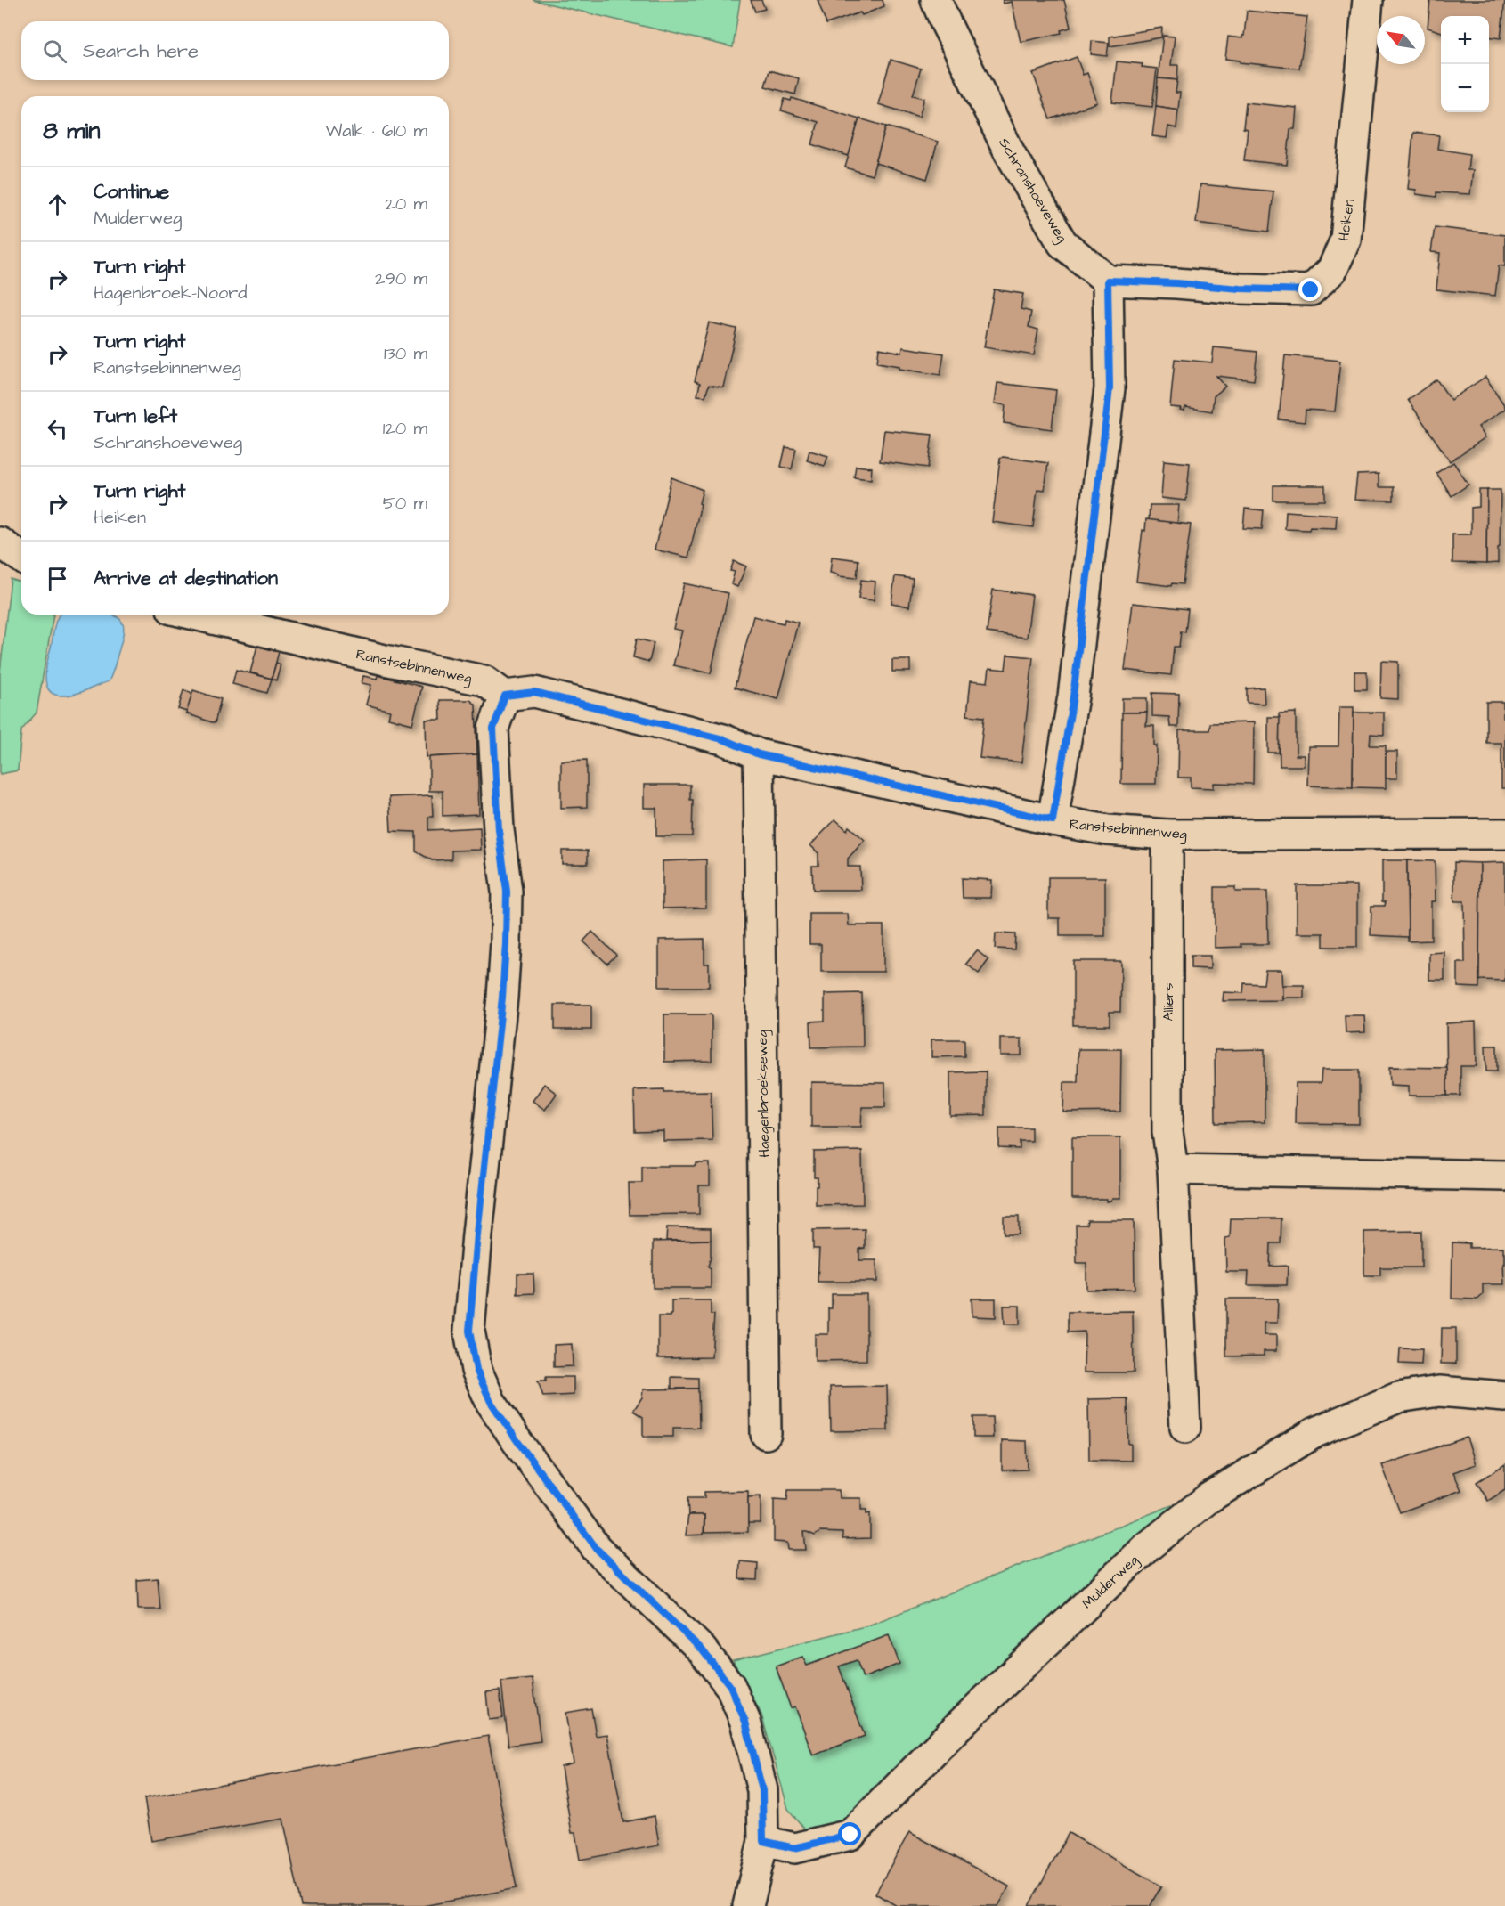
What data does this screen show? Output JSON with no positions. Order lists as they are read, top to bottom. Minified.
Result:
{"streets":{"street":["Schranshoeveweg","Heiken","Ranstsebinnenweg","Alliers","Haegenbroekseweg","Mulderweg"]},"crossings":[["Schranshoeveweg","Heiken"],["Ranstsebinnenweg","Alliers"],["Ranstsebinnenweg","Haegenbroekseweg"]],"north":"top left","page":{"map_buttons":["+","−"],"search":"Search here","heading":["8 min","Walk · 610 m"],"list":[["Continue","Mulderweg","20 m"],["Turn right","Hagenbroek-Noord","290 m"],["Turn right","Ranstsebinnenweg","130 m"],["Turn left","Schranshoeveweg","120 m"],["Turn right","Heiken","50 m"],"Arrive at destination"]}}
